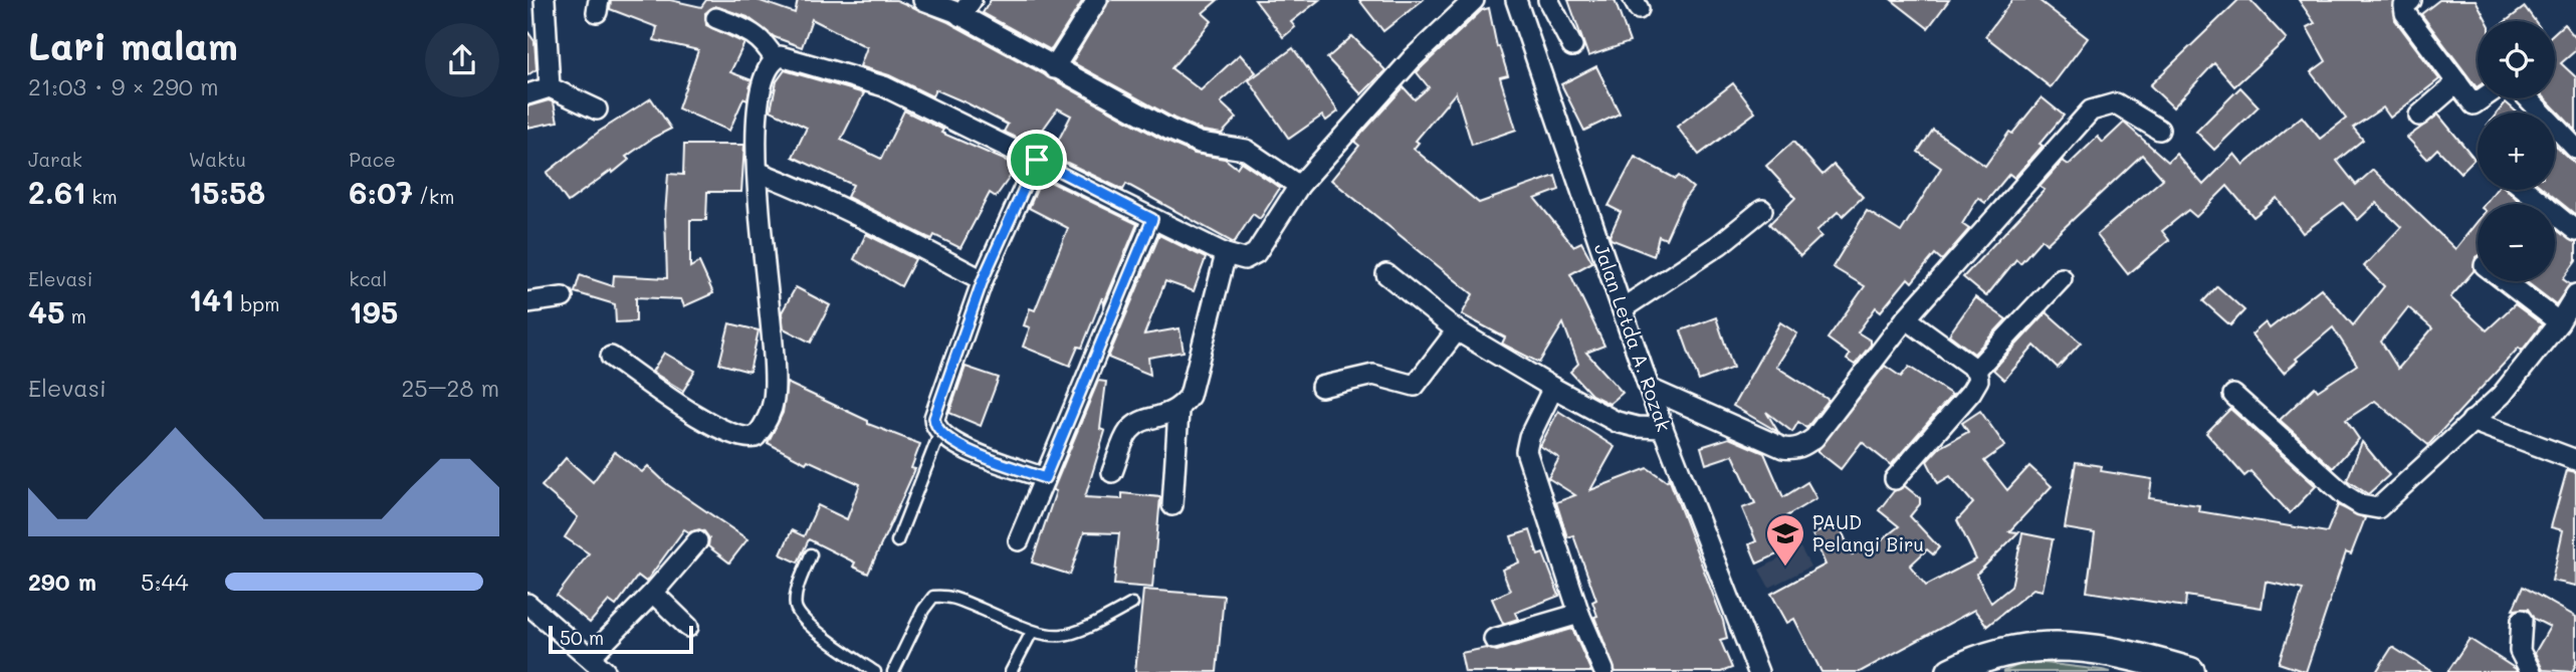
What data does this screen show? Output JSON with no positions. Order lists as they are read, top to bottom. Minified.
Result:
{"streets":{"street":["Jalan Letda A. Rozak"]},"places":{"school or university":["PAUD Pelangi Biru"]},"scale_bar":"50 m","page":{"heading":["Lari malam","21:03 · 9 × 290 m"],"map_buttons":["+","−"],"stats":[["Jarak","2.61 km"],["Waktu","15:58"],["Pace","6:07 /km"],["Elevasi","45 m"],["141 bpm"],["kcal","195"]],"chart":["Elevasi","25–28 m"],"list":[{"name":"290 m","note":"5:44"}],"scale":"50 m"}}
